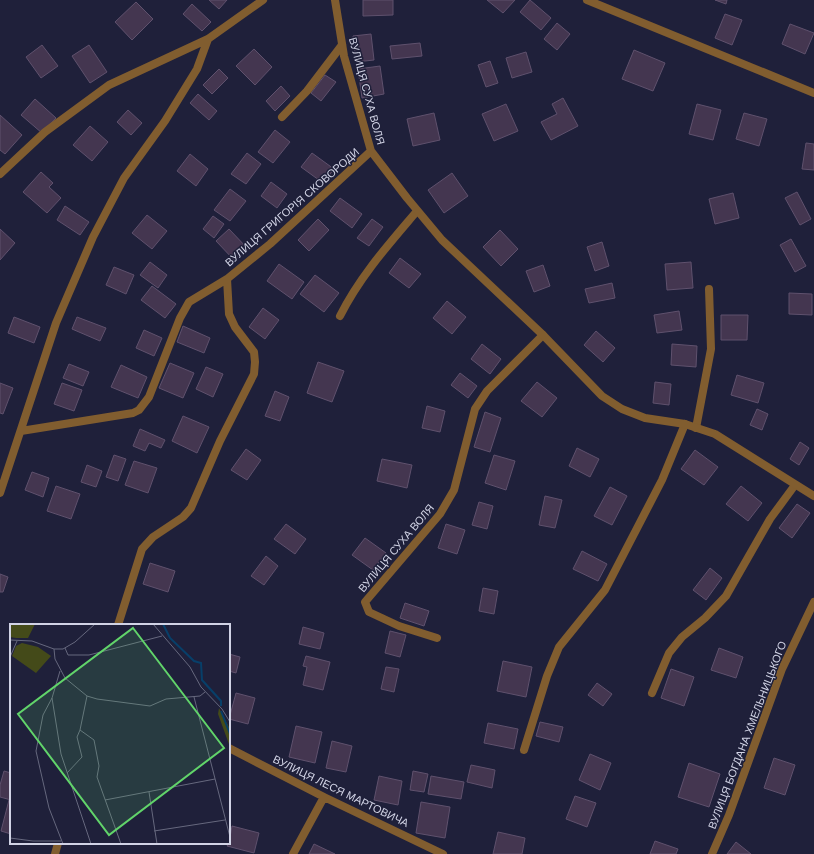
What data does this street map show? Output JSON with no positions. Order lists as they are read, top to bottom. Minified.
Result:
{"streets":{"street":["ВУЛИЦЯ СУХА ВОЛЯ","ВУЛИЦЯ ГРИГОРІЯ СКОВОРОДИ","ВУЛИЦЯ БОГДАНА ХМЕЛЬНИЦЬКОГО","ВУЛИЦЯ ЛЕСЯ МАРТОВИЧА"]},"crossings":[["ВУЛИЦЯ СУХА ВОЛЯ","ВУЛИЦЯ ГРИГОРІЯ СКОВОРОДИ"]]}
